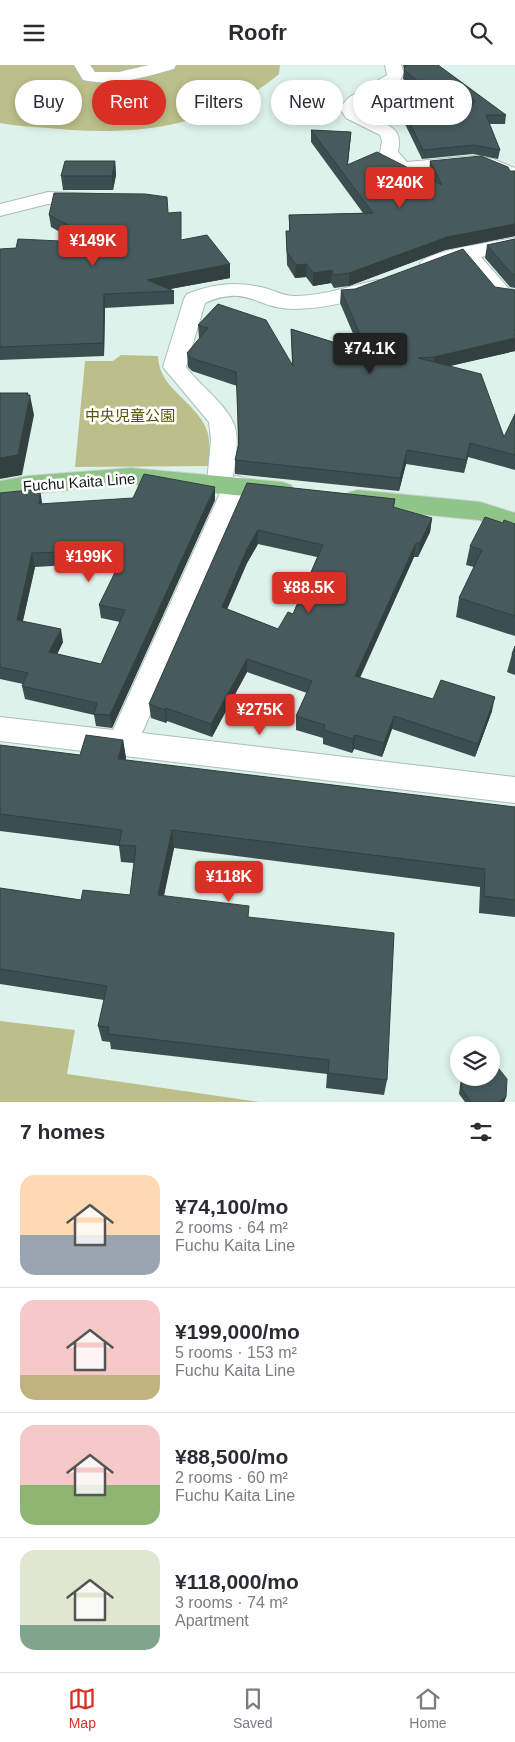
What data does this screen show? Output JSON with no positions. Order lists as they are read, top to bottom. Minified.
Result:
{"streets":{"main road":["Fuchu Kaita Line"]},"parks":["中央児童公園"],"page":{"header":"Roofr","chip":["Buy","Rent","Filters","New","Apartment"],"price":["¥240K","¥149K","¥74.1K","¥199K","¥88.5K","¥275K","¥118K"],"heading":"7 homes","list":[{"name":"¥74,100/mo","note":"2 rooms · 64 m² · Fuchu Kaita Line"},{"name":"¥199,000/mo","note":"5 rooms · 153 m² · Fuchu Kaita Line"},{"name":"¥88,500/mo","note":"2 rooms · 60 m² · Fuchu Kaita Line"},{"name":"¥118,000/mo","note":"3 rooms · 74 m² · Apartment"}],"tabs":["Map","Saved","Home"]}}
